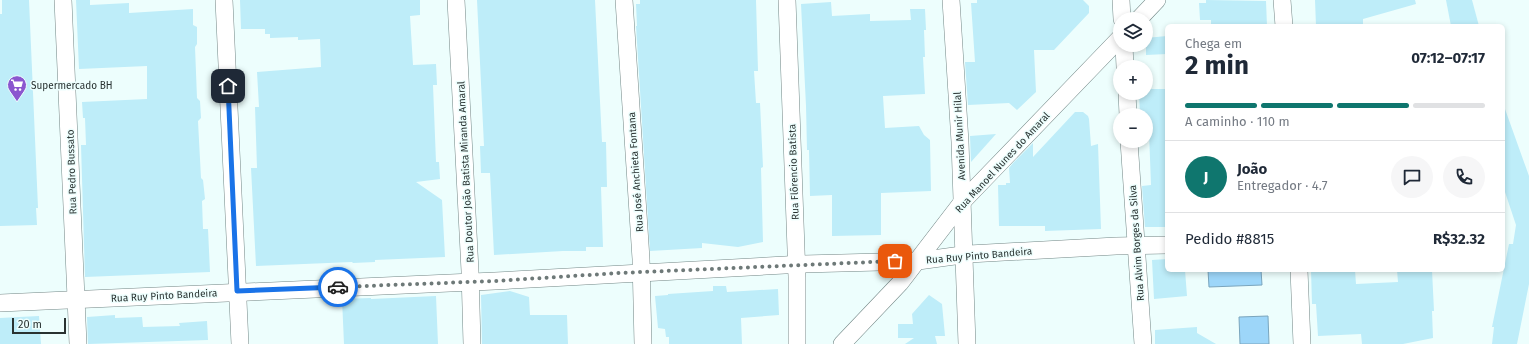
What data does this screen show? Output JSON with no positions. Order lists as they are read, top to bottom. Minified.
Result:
{"streets":{"street":["Avenida Munir Hilal","Rua Manoel Nunes do Amaral","Rua Pedro Bussato","Rua Doutor João Batista Miranda Amaral","Rua José Anchieta Fontana","Rua Flôrencio Batista","Rua Alvim Borges da Silva","Rua Ruy Pinto Bandeira"]},"crossings":[["Avenida Munir Hilal","Rua Manoel Nunes do Amaral"],["Avenida Munir Hilal","Rua Ruy Pinto Bandeira"],["Rua Manoel Nunes do Amaral","Rua Ruy Pinto Bandeira"],["Rua Pedro Bussato","Rua Ruy Pinto Bandeira"],["Rua Doutor João Batista Miranda Amaral","Rua Ruy Pinto Bandeira"],["Rua José Anchieta Fontana","Rua Ruy Pinto Bandeira"],["Rua Flôrencio Batista","Rua Ruy Pinto Bandeira"],["Rua Alvim Borges da Silva","Rua Ruy Pinto Bandeira"]],"places":{"supermarket":["Supermercado BH"]},"scale_bar":"20 m","page":{"map_buttons":["+","−"],"heading":["2 min","Chega em","07:12–07:17"],"panel":["João","Entregador · 4.7","Pedido #8815","R$32.32"],"bar":"A caminho · 110 m","round":"J","scale":"20 m"}}
